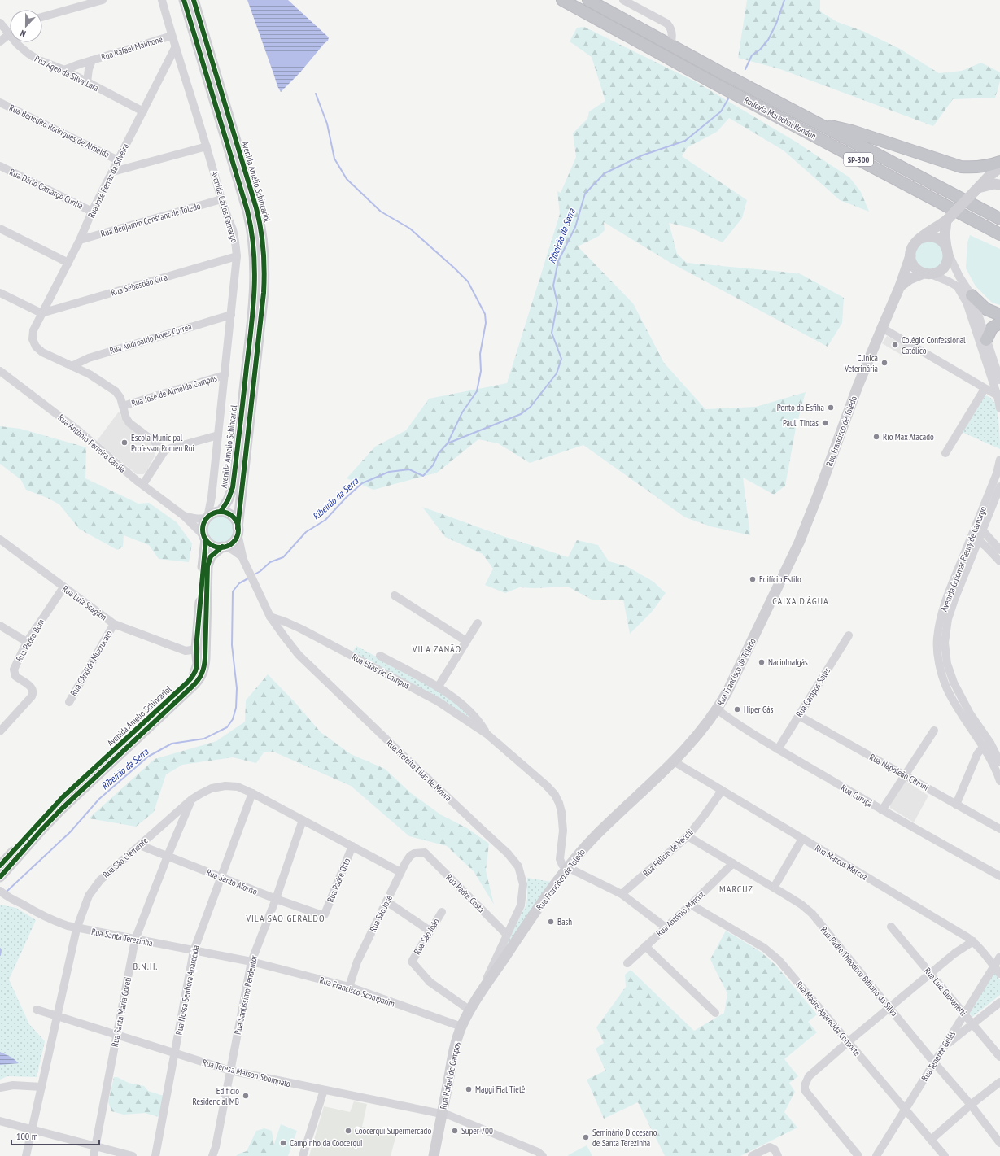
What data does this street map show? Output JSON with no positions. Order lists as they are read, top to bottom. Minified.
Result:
{"streets":{"highway":["Rodovia Marechal Rondon","SP-300"],"main road":["Avenida Amelio Schincariol","Rua Francisco de Toledo","Rua Rafael de Campos"],"street":["Rua Rafael Maimone","Rua Ageo da Silva Lara","Rua Benedito Rodrigues de Almeida","Rua José Ferraz da Silveira","Rua Dário Camargo Cunha","Avenida Carlos Camargo","Rua Benjamin Constant de Toledo","Rua Sebastião Cica","Rua Androaldo Alves Correa","Rua José de Almeida Campos","Rua Antônio Ferreira Cardia","Avenida Guiomar Fleury de Camargo","Rua Luiz Scagion","Rua Pedro Bom","Rua Cândido Muzzucato","Rua Elias de Campos","Rua Campos Sales","Rua Prefeito Elias de Moura","Rua Napoleão Citroni","Rua Curuçá","Rua Felicio de Vecchi","Rua São Clemente","Rua Marcos Marcuz","Rua Padre Otto","Rua Santo Afonso","Rua Padre Costa","Rua São José","Rua Antônio Marcuz","Rua São João","Rua Santa Terezinha","Rua Padre Theodoro Bibiano da Silva","Rua Nossa Senhora Aparecida","Rua Francisco Scomparim","Rua Luiz Giovanetti","Rua Santíssimo Rendentor","Rua Santa Maria Goreti","Rua Madre Aparecida Consorte","Rua Tenente Gelás","Rua Teresa Marson Sbompato"]},"crossings":[["Rua Rafael Maimone","Rua Ageo da Silva Lara"],["Rua Rafael Maimone","Avenida Carlos Camargo"],["Rua Ageo da Silva Lara","Rua José Ferraz da Silveira"],["Rua Benedito Rodrigues de Almeida","Rua José Ferraz da Silveira"],["Rua José Ferraz da Silveira","Rua Dário Camargo Cunha"],["Rua José Ferraz da Silveira","Avenida Carlos Camargo"],["Rua José Ferraz da Silveira","Rua Benjamin Constant de Toledo"],["Rua José Ferraz da Silveira","Rua Sebastião Cica"],["Rua José Ferraz da Silveira","Rua Androaldo Alves Correa"],["Rua José Ferraz da Silveira","Rua José de Almeida Campos"],["Avenida Amelio Schincariol","Avenida Carlos Camargo"],["Avenida Amelio Schincariol","Rua Antônio Ferreira Cardia"],["Avenida Amelio Schincariol","Rua Luiz Scagion"],["Avenida Amelio Schincariol","Rua Prefeito Elias de Moura"],["Avenida Carlos Camargo","Rua Benjamin Constant de Toledo"],["Avenida Carlos Camargo","Rua Sebastião Cica"],["Avenida Carlos Camargo","Rua Androaldo Alves Correa"],["Avenida Carlos Camargo","Rua José de Almeida Campos"],["Avenida Carlos Camargo","Rua Antônio Ferreira Cardia"],["Avenida Carlos Camargo","Rua Prefeito Elias de Moura"],["Rua Francisco de Toledo","Rua Elias de Campos"],["Rua Francisco de Toledo","Rua Prefeito Elias de Moura"],["Rua Francisco de Toledo","Rua Curuçá"],["Rua Francisco de Toledo","Rua Marcos Marcuz"],["Rua Francisco de Toledo","Rua Rafael de Campos"],["Rua Antônio Ferreira Cardia","Rua Prefeito Elias de Moura"],["Rua Luiz Scagion","Rua Pedro Bom"],["Rua Luiz Scagion","Rua Cândido Muzzucato"],["Rua Elias de Campos","Rua Prefeito Elias de Moura"],["Rua Campos Sales","Rua Napoleão Citroni"],["Rua Campos Sales","Rua Curuçá"],["Rua Prefeito Elias de Moura","Rua Padre Costa"],["Rua Prefeito Elias de Moura","Rua Rafael de Campos"],["Rua Felicio de Vecchi","Rua Marcos Marcuz"],["Rua Felicio de Vecchi","Rua Padre Theodoro Bibiano da Silva"],["Rua São Clemente","Rua Padre Otto"],["Rua São Clemente","Rua Santo Afonso"],["Rua São Clemente","Rua São José"],["Rua São Clemente","Rua Santa Terezinha"],["Rua São Clemente","Rua Nossa Senhora Aparecida"],["Rua São Clemente","Rua Santíssimo Rendentor"],["Rua São Clemente","Rua Santa Maria Goreti"],["Rua São Clemente","Rua Teresa Marson Sbompato"],["Rua Marcos Marcuz","Rua Tenente Gelás"],["Rua Padre Otto","Rua Santo Afonso"],["Rua Santo Afonso","Rua Nossa Senhora Aparecida"],["Rua Santo Afonso","Rua Santíssimo Rendentor"],["Rua Santo Afonso","Rua Santa Maria Goreti"],["Rua Padre Costa","Rua São José"],["Rua São José","Rua Francisco Scomparim"],["Rua Antônio Marcuz","Rua Padre Theodoro Bibiano da Silva"],["Rua Antônio Marcuz","Rua Madre Aparecida Consorte"],["Rua São João","Rua Rafael de Campos"],["Rua Santa Terezinha","Rua Nossa Senhora Aparecida"],["Rua Santa Terezinha","Rua Francisco Scomparim"],["Rua Santa Terezinha","Rua Santíssimo Rendentor"],["Rua Santa Terezinha","Rua Santa Maria Goreti"],["Rua Padre Theodoro Bibiano da Silva","Rua Tenente Gelás"],["Rua Nossa Senhora Aparecida","Rua Teresa Marson Sbompato"],["Rua Francisco Scomparim","Rua Santíssimo Rendentor"],["Rua Francisco Scomparim","Rua Rafael de Campos"],["Rua Luiz Giovanetti","Rua Tenente Gelás"],["Rua Santíssimo Rendentor","Rua Teresa Marson Sbompato"],["Rua Santa Maria Goreti","Rua Teresa Marson Sbompato"],["Rua Madre Aparecida Consorte","Rua Tenente Gelás"],["Rua Teresa Marson Sbompato","Rua Rafael de Campos"]],"districts":["CAIXA D'ÁGUA","VILA ZANÃO","MARCUZ","VILA SÃO GERALDO","B.N.H."],"water":["Ribeirão da Serra"],"places":["Colégio Confessional Católico","Clinica Veterinária","Ponto da Esfiha","Pauli Tintas","Rio Max Atacado","Escola Municipal Professor Romeu Rui","Edifício Estilo","Naciolnalgás","Hiper Gás","Bash","Maggi Fiat Tietê","Edifício Residencial MB","Coocerqui Supermercado","Super 700","Seminário Diocesano de Santa Terezinha","Campinho da Coocerqui"],"scale_bar":"100 m","north":"bottom"}
